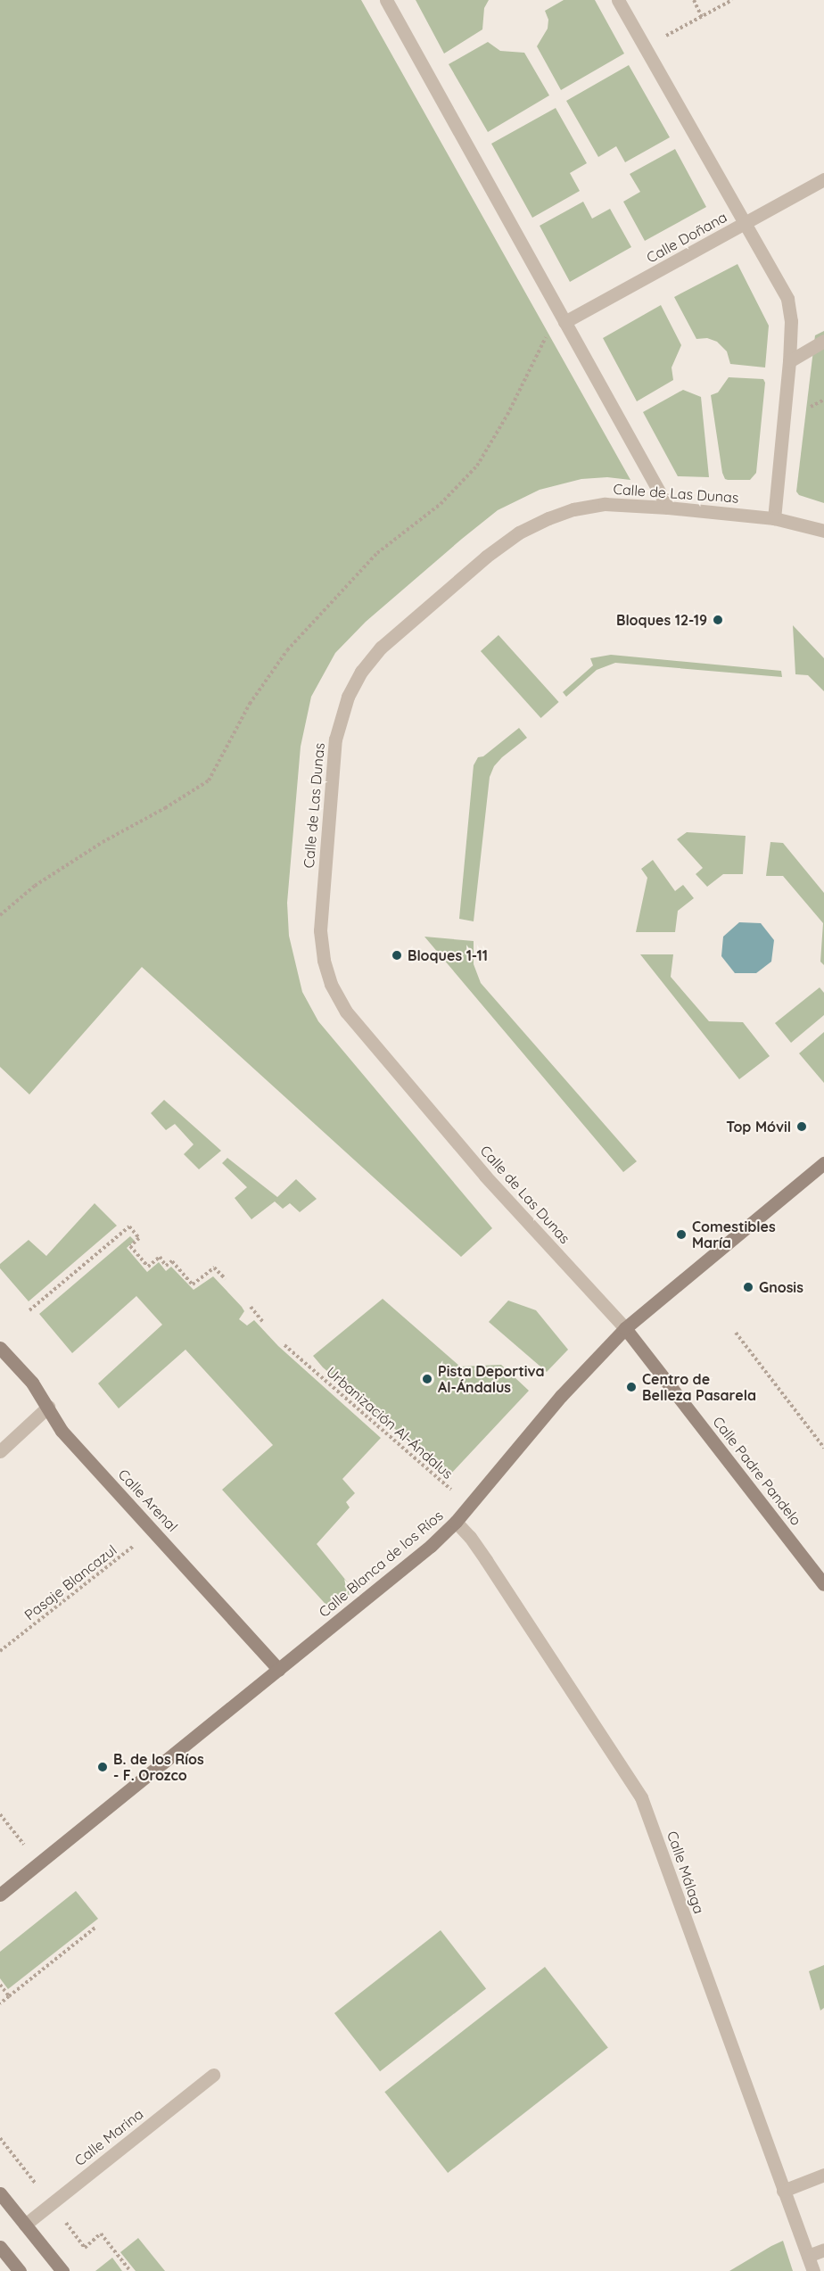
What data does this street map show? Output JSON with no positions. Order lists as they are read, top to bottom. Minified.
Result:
{"streets":{"main road":["Calle Padre Pandelo","Calle Arenal","Calle Blanca de los Ríos"],"street":["Calle Doñana","Calle de Las Dunas","Calle Málaga","Calle Marina"],"path":["Urbanización Al-Ándalus","Pasaje Blancazul"]},"crossings":[["Calle de Las Dunas","Calle Padre Pandelo"],["Calle de Las Dunas","Calle Blanca de los Ríos"],["Urbanización Al-Ándalus","Calle Blanca de los Ríos"],["Calle Padre Pandelo","Calle Blanca de los Ríos"],["Calle Arenal","Calle Blanca de los Ríos"],["Calle Arenal","Pasaje Blancazul"],["Calle Blanca de los Ríos","Calle Málaga"]],"places":["Bloques 12-19","Bloques 1-11","Top Móvil","Comestibles María","Gnosis","Pista Deportiva Al-Ándalus","Centro de Belleza Pasarela","B. de los Ríos - F. Orozco"]}
